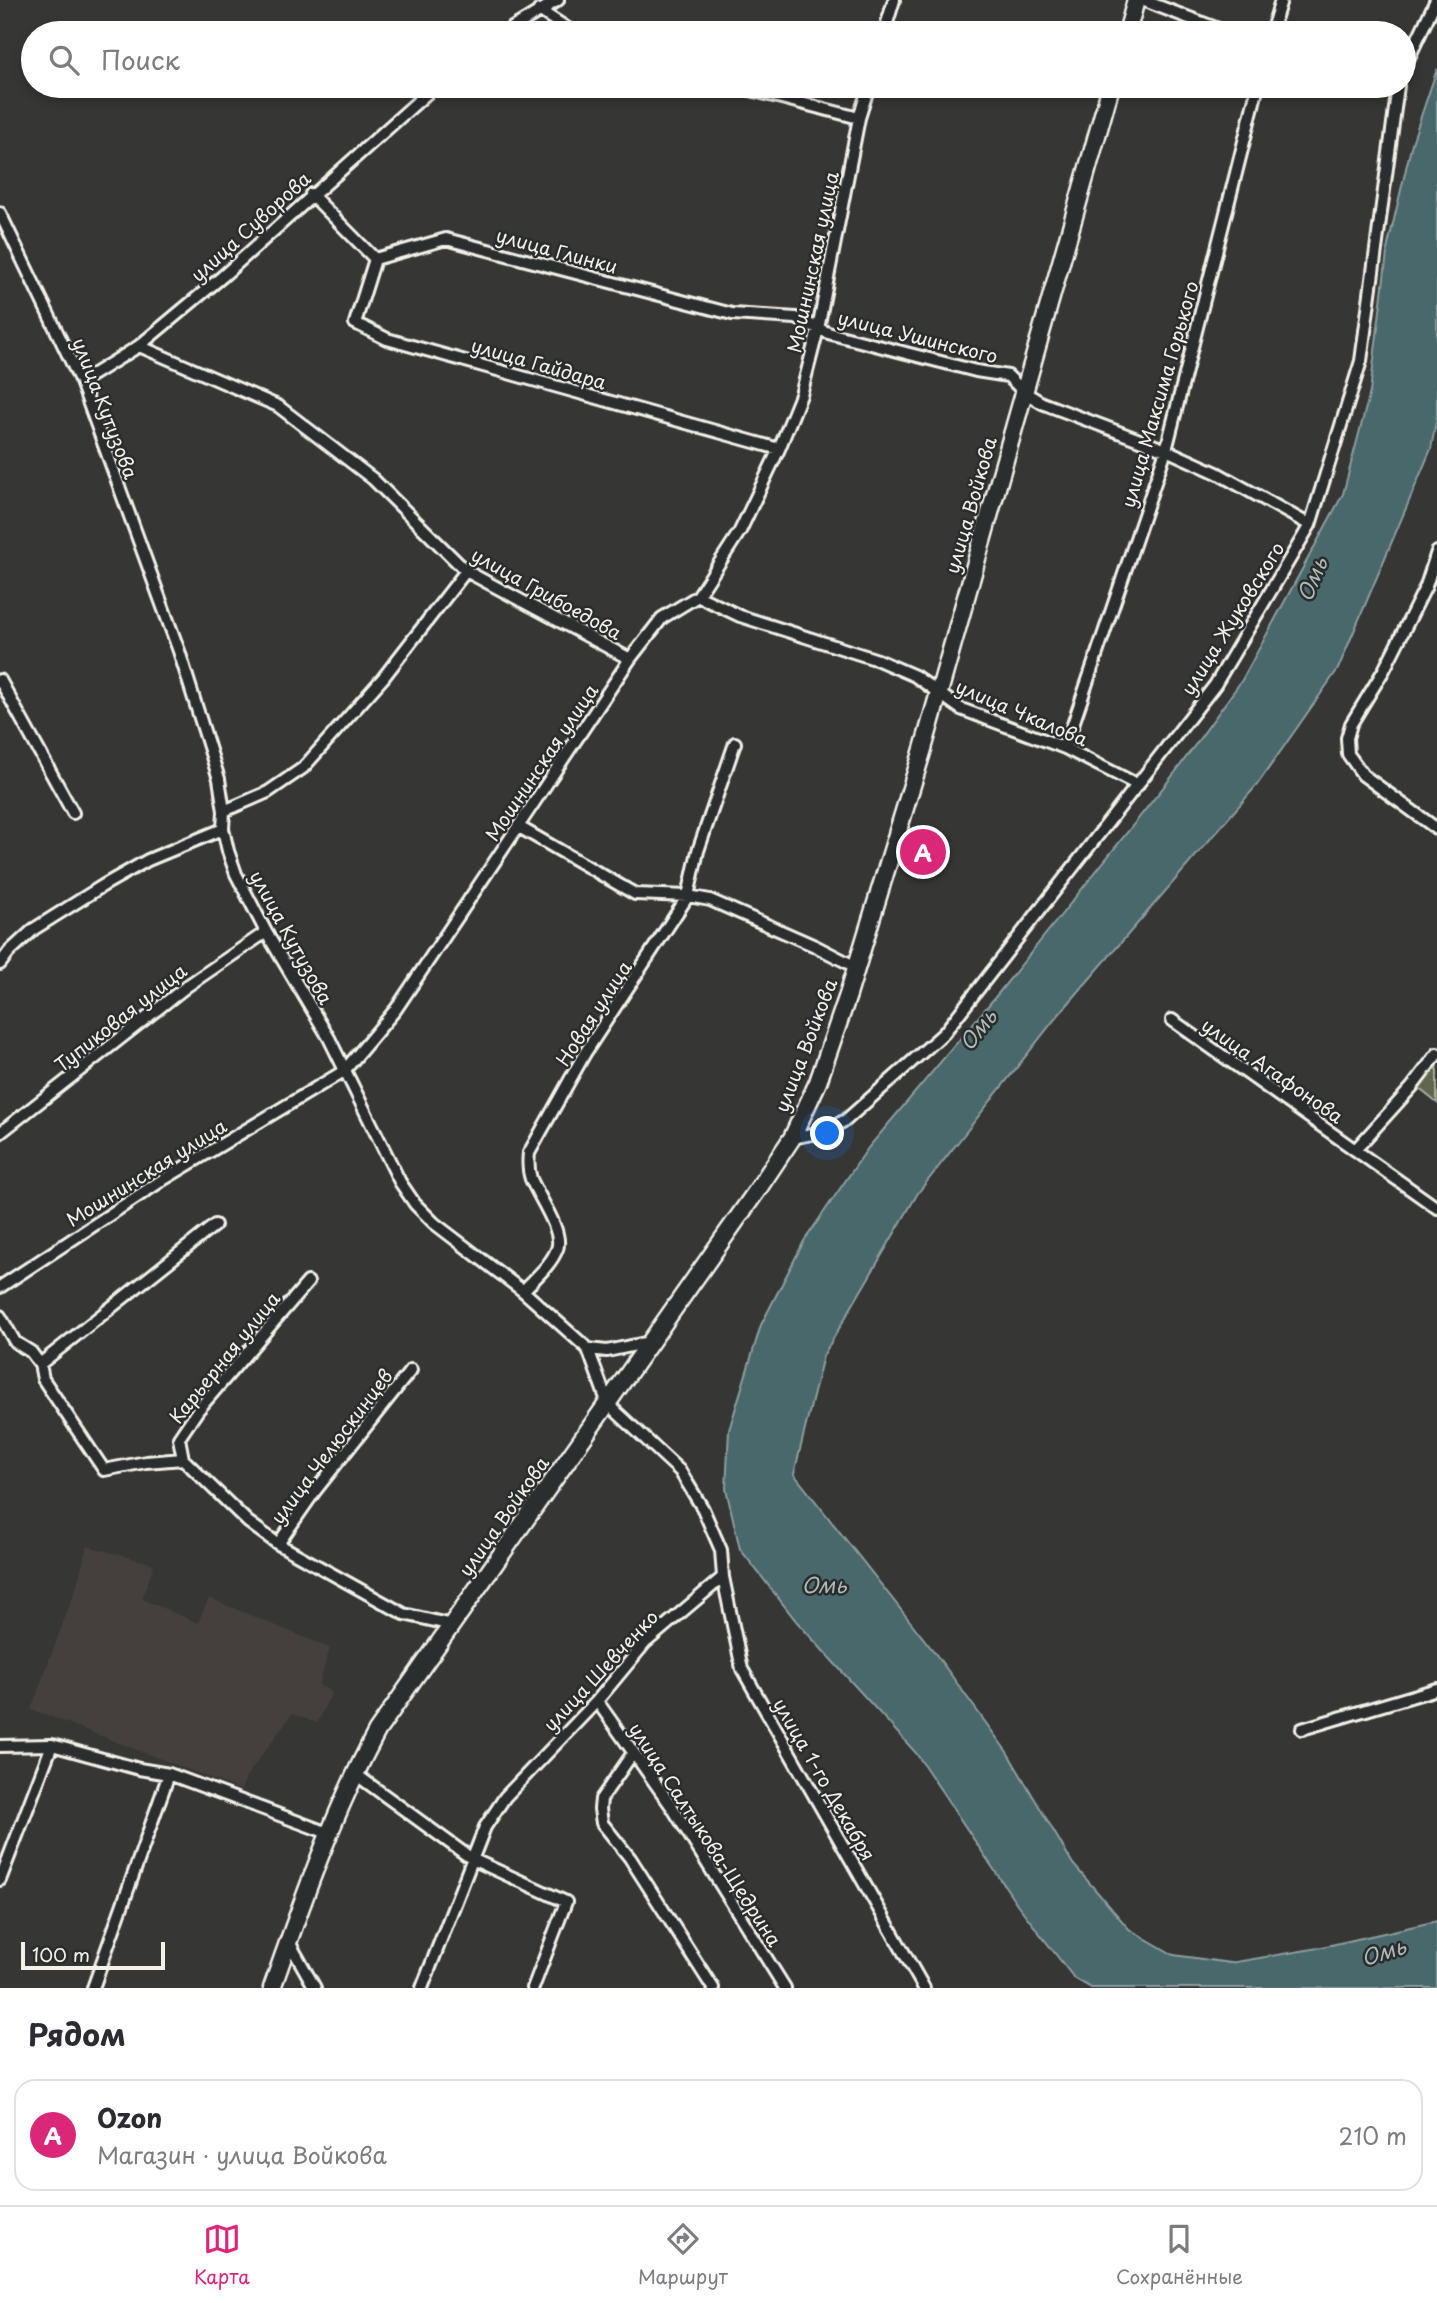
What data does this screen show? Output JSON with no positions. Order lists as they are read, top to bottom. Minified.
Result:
{"streets":{"main road":["улица Войкова"],"street":["улица Суворова","улица Глинки","Мошнинская улица","улица Ушинского","улица Гайдара","улица Максима Горького","улица Кутузова","улица Грибоедова","улица Жуковского","улица Чкалова","Новая улица","Тупиковая улица","улица Агафонова","Карьерная улица","улица Челюскинцев","улица Шевченко","улица 1-го Декабря","улица Салтыкова-Щедрина"]},"crossings":[["улица Суворова","улица Кутузова"],["улица Суворова","улица Грибоедова"],["улица Глинки","Мошнинская улица"],["улица Глинки","улица Ушинского"],["улица Глинки","улица Гайдара"],["Мошнинская улица","улица Ушинского"],["Мошнинская улица","улица Гайдара"],["Мошнинская улица","улица Кутузова"],["Мошнинская улица","улица Грибоедова"],["Мошнинская улица","улица Чкалова"],["улица Ушинского","улица Максима Горького"],["улица Ушинского","улица Войкова"],["улица Ушинского","улица Жуковского"],["улица Максима Горького","улица Чкалова"],["улица Кутузова","улица Войкова"],["улица Кутузова","Новая улица"],["улица Кутузова","Тупиковая улица"],["улица Войкова","улица Жуковского"],["улица Войкова","улица Чкалова"],["улица Жуковского","улица Чкалова"],["улица Шевченко","улица 1-го Декабря"],["улица Шевченко","улица Салтыкова-Щедрина"]],"water":["Омь"],"scale_bar":"100 m","page":{"search":"Поиск","pins":"A","scale":"100 m","heading":"Рядом","list":[{"mark":"A","name":"Ozon","note":"Магазин · улица Войкова","value":"210 m"}],"nav":["Карта","Маршрут","Сохранённые"]}}
